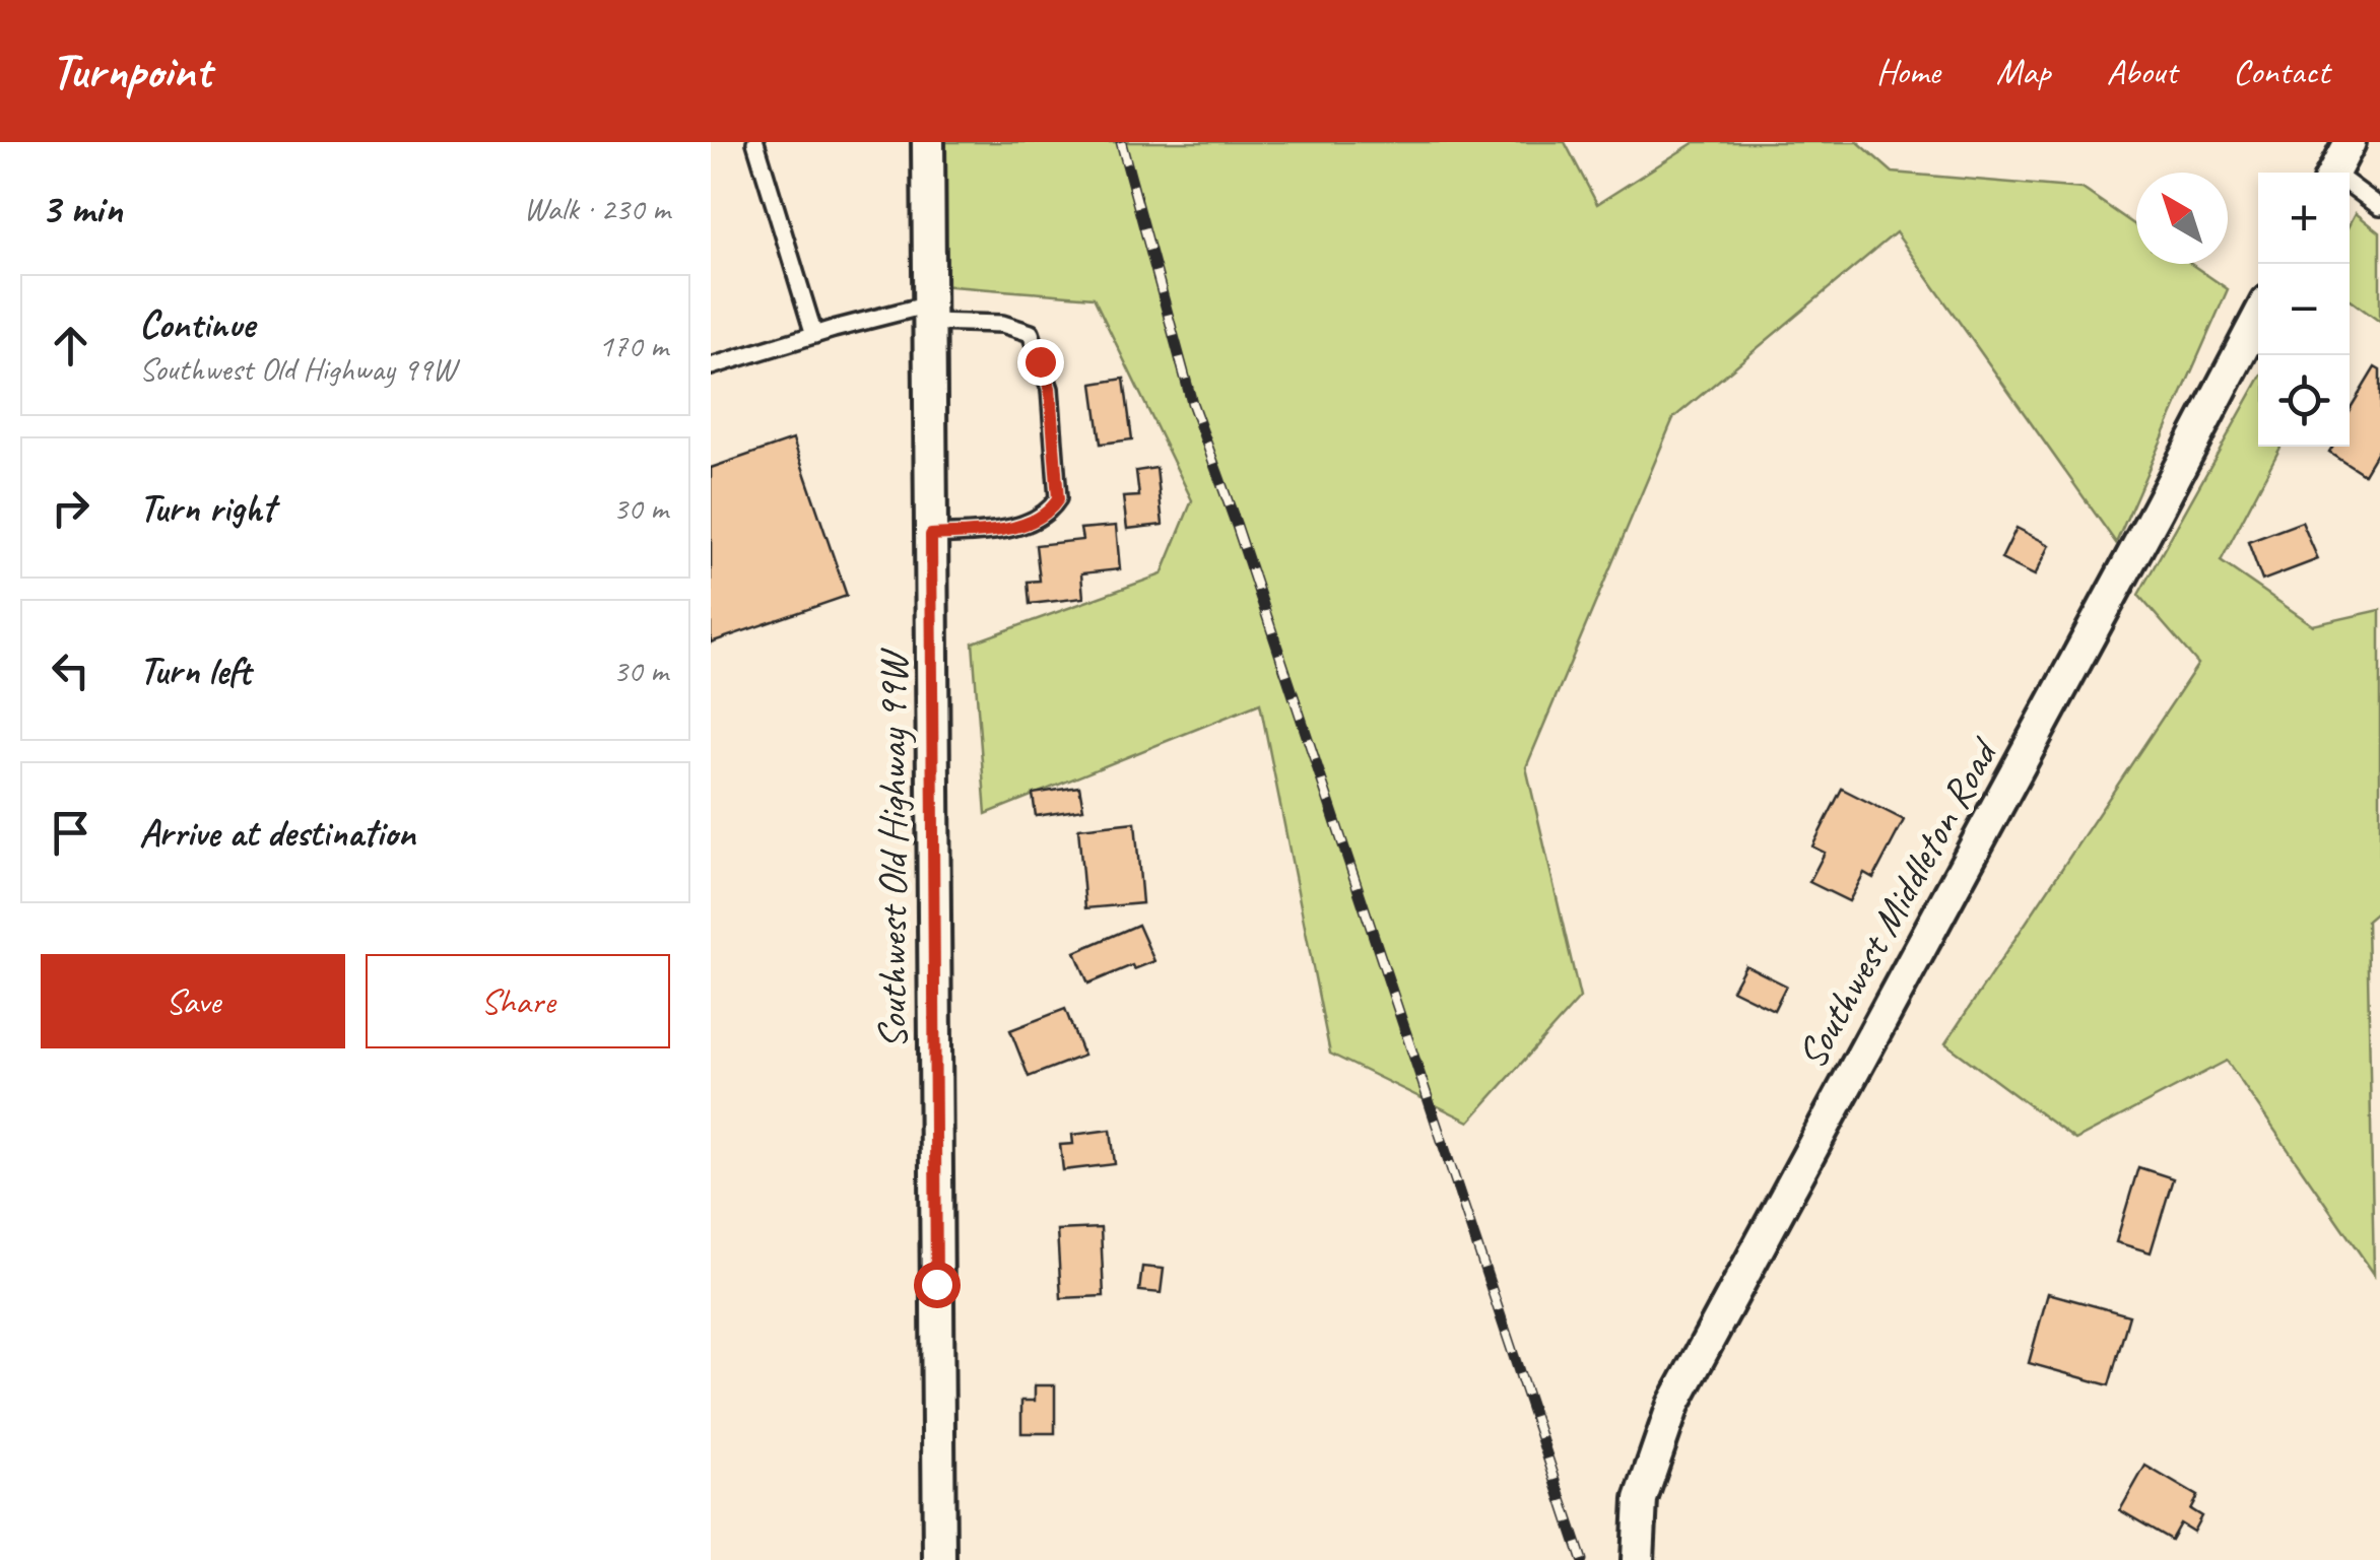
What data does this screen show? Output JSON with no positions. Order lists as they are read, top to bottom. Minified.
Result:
{"streets":{"street":["Southwest Old Highway 99W","Southwest Middleton Road"]},"north":"top left","page":{"header":"Turnpoint","nav":["Home","Map","About","Contact"],"heading":["3 min","Walk · 230 m"],"map_buttons":["+","−"],"list":[["Continue","Southwest Old Highway 99W","170 m"],["Turn right","30 m"],["Turn left","30 m"],"Arrive at destination"],"buttons":["Save","Share"]}}
